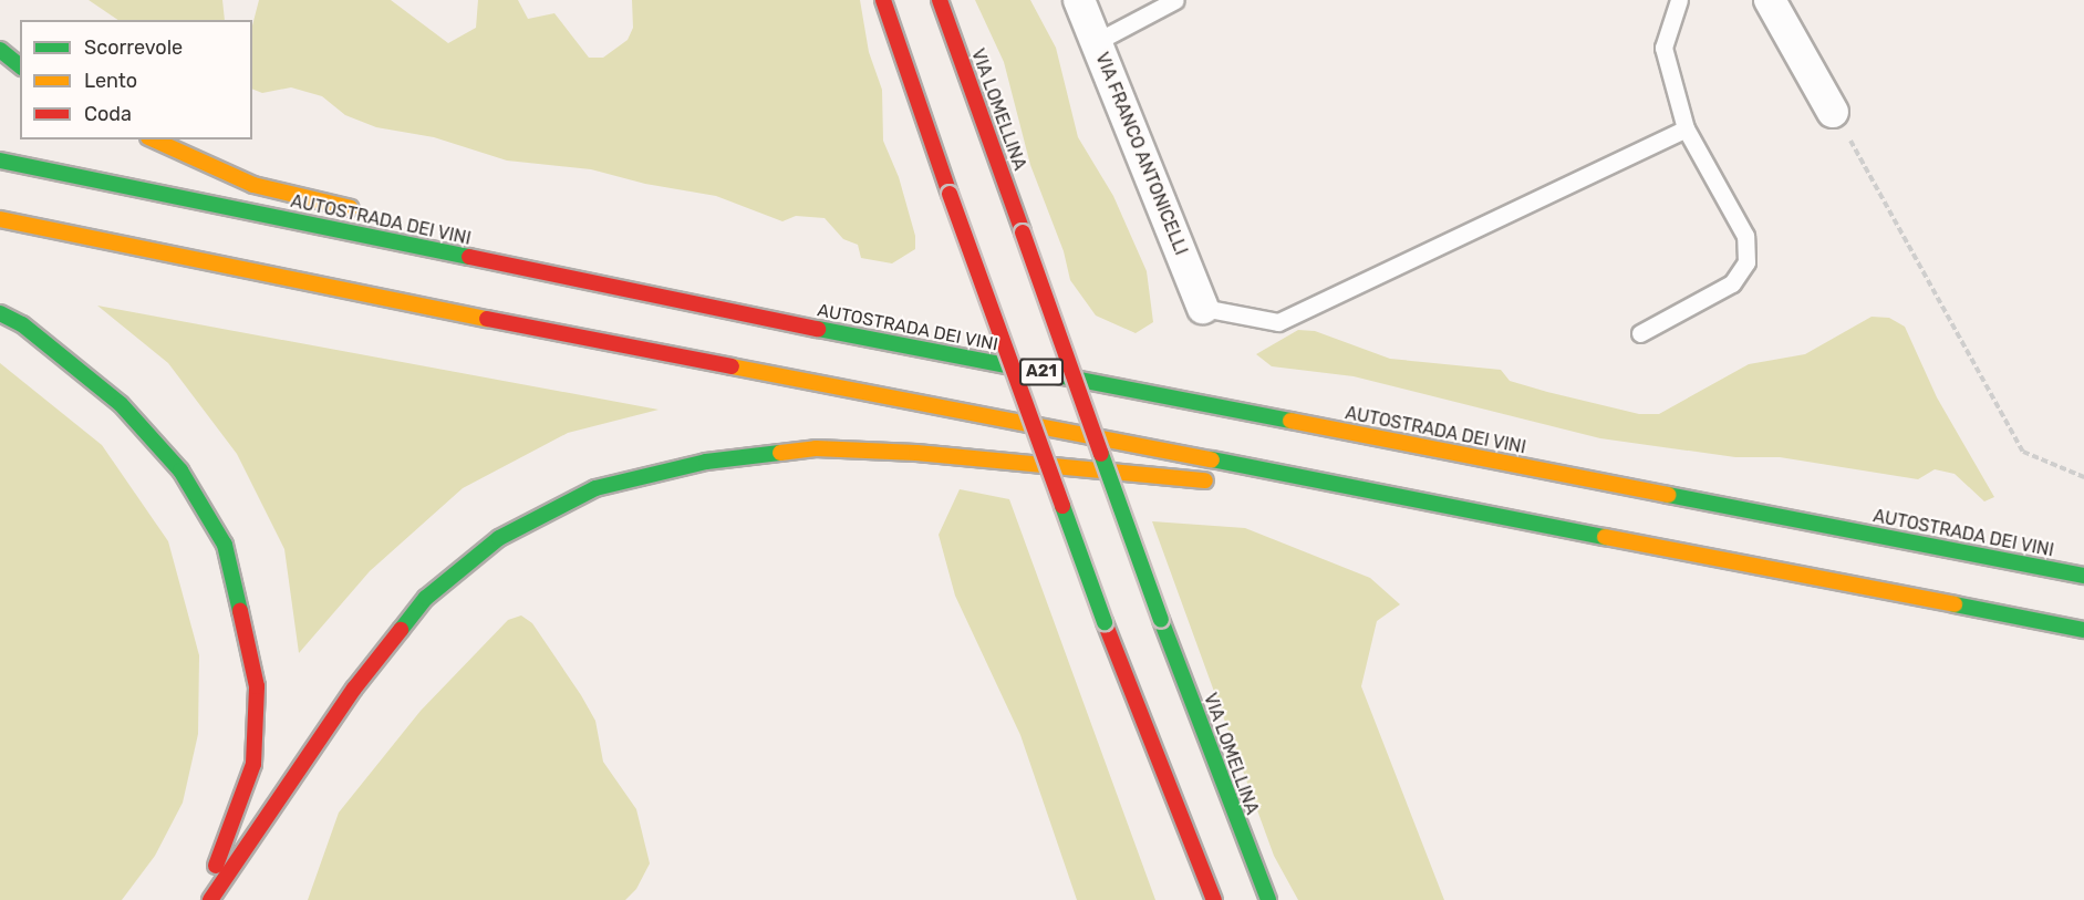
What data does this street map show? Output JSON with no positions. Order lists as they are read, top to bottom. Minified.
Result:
{"streets":{"main road":["VIA LOMELLINA","AUTOSTRADA DEI VINI","A21"],"street":["VIA FRANCO ANTONICELLI"]},"legend":["Scorrevole","Lento","Coda"]}
